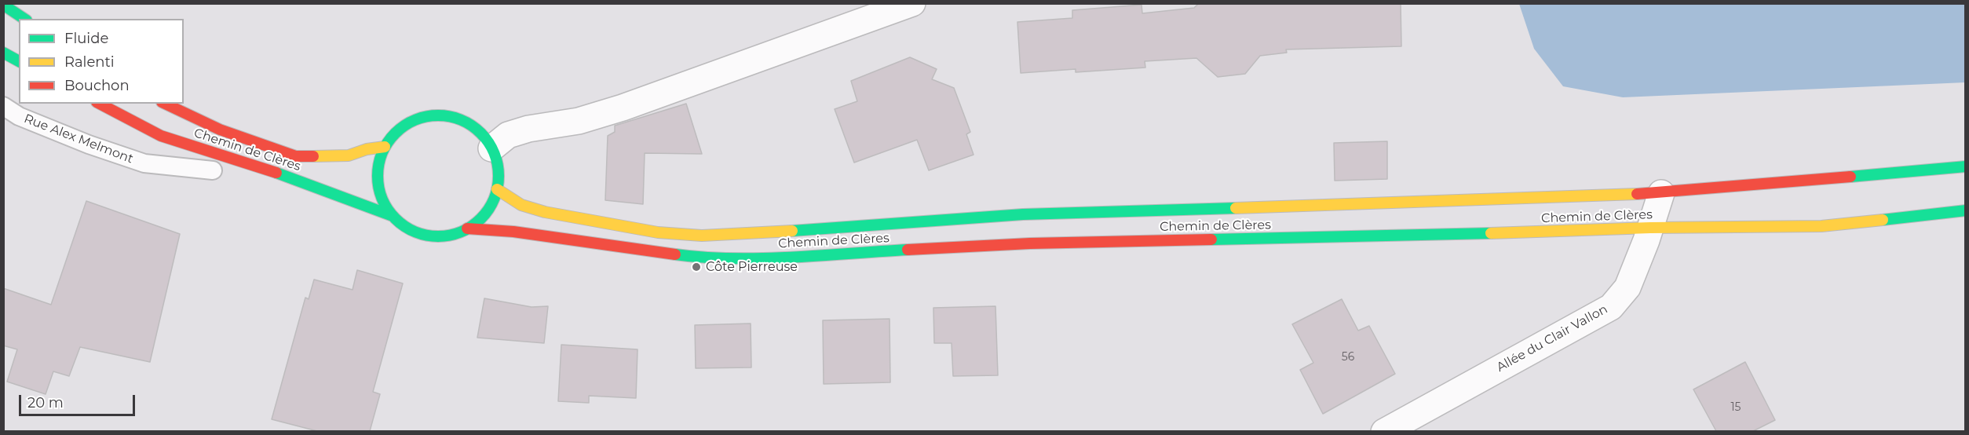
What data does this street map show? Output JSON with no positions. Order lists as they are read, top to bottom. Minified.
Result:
{"streets":{"street":["Chemin de Clères","Allée du Clair Vallon"],"lane":["Rue Alex Melmont"]},"crossings":[["Chemin de Clères","Allée du Clair Vallon"]],"places":["Côte Pierreuse"],"house_numbers":["56","15"],"legend":["Fluide","Ralenti","Bouchon"],"scale_bar":"20 m"}
